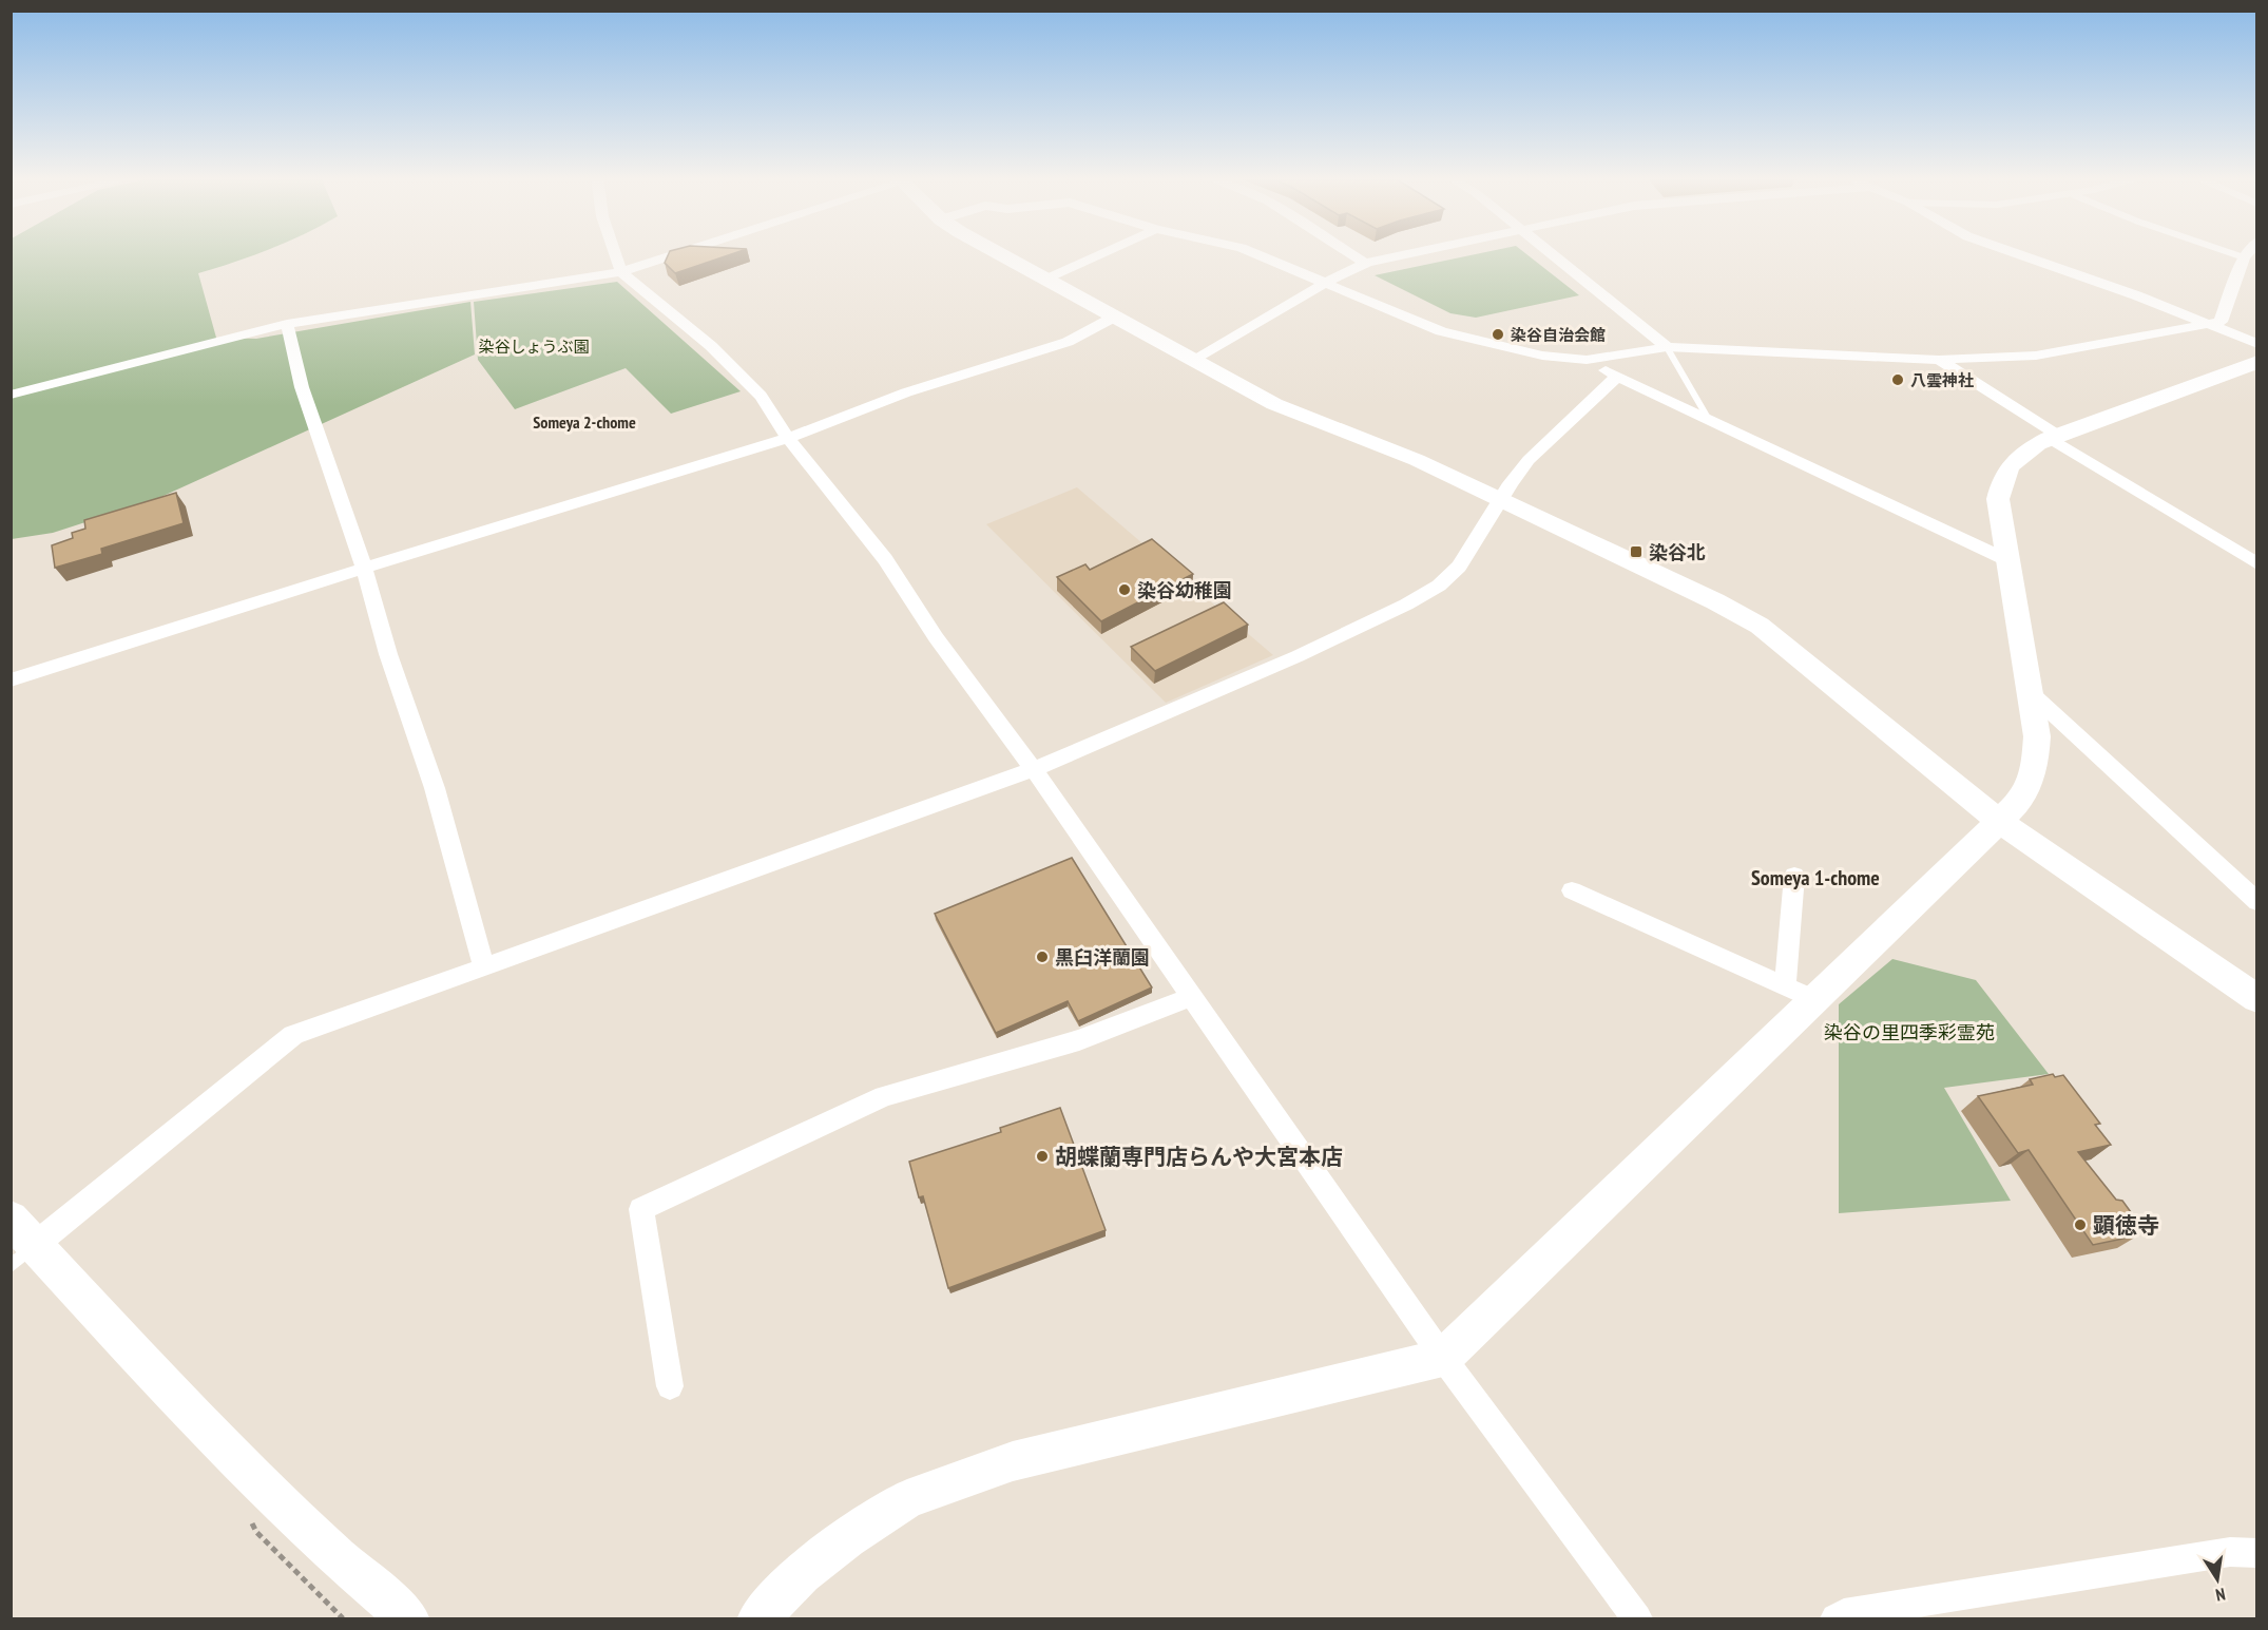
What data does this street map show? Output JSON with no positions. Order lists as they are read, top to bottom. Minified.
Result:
{"districts":["Someya 2-chome","Someya 1-chome"],"parks":["染谷しょうぶ園","染谷の里四季彩霊苑"],"places":{"other":["染谷自治会館","八雲神社","染谷幼稚園","黒臼洋蘭園","胡蝶蘭専門店らんや大宮本店","顕徳寺"],"transit":["染谷北"]},"north":"bottom"}
